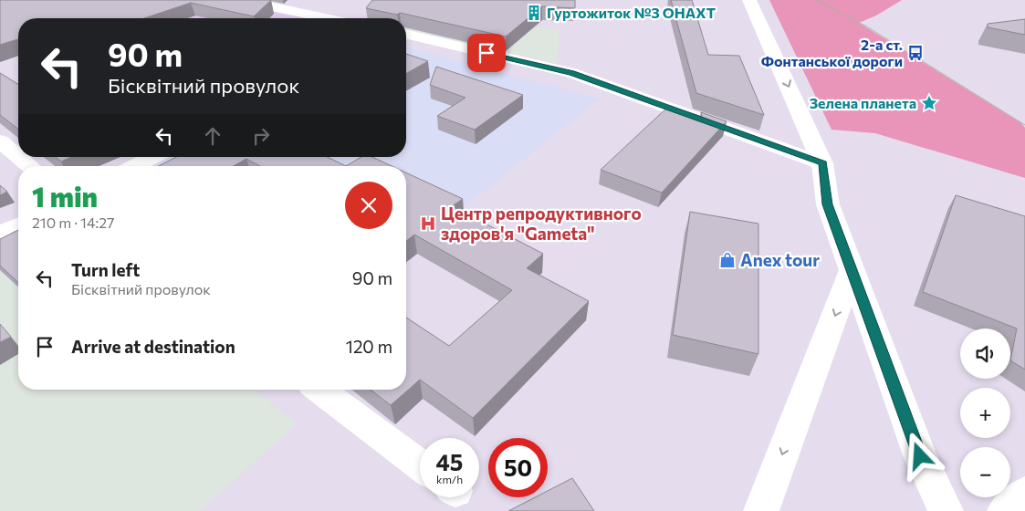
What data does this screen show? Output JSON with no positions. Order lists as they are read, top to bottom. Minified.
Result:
{"places":{"building":["Гуртожиток №3 ОНАХТ"],"bus stop":["2-а ст. Фонтанської дороги"],"place":["Зелена планета"],"hospital":["Центр репродуктивного здоров'я \"Gameta\""],"shop":["Anex tour"]},"page":{"turn":["90 m","Бісквітний провулок"],"heading":["1 min","210 m · 14:27"],"list":[{"name":"Turn left","note":"Бісквітний провулок","value":"90 m"},{"name":"Arrive at destination","value":"120 m"}],"map_buttons":["+","−"],"speed":"45 km/h","limit":"50"}}
